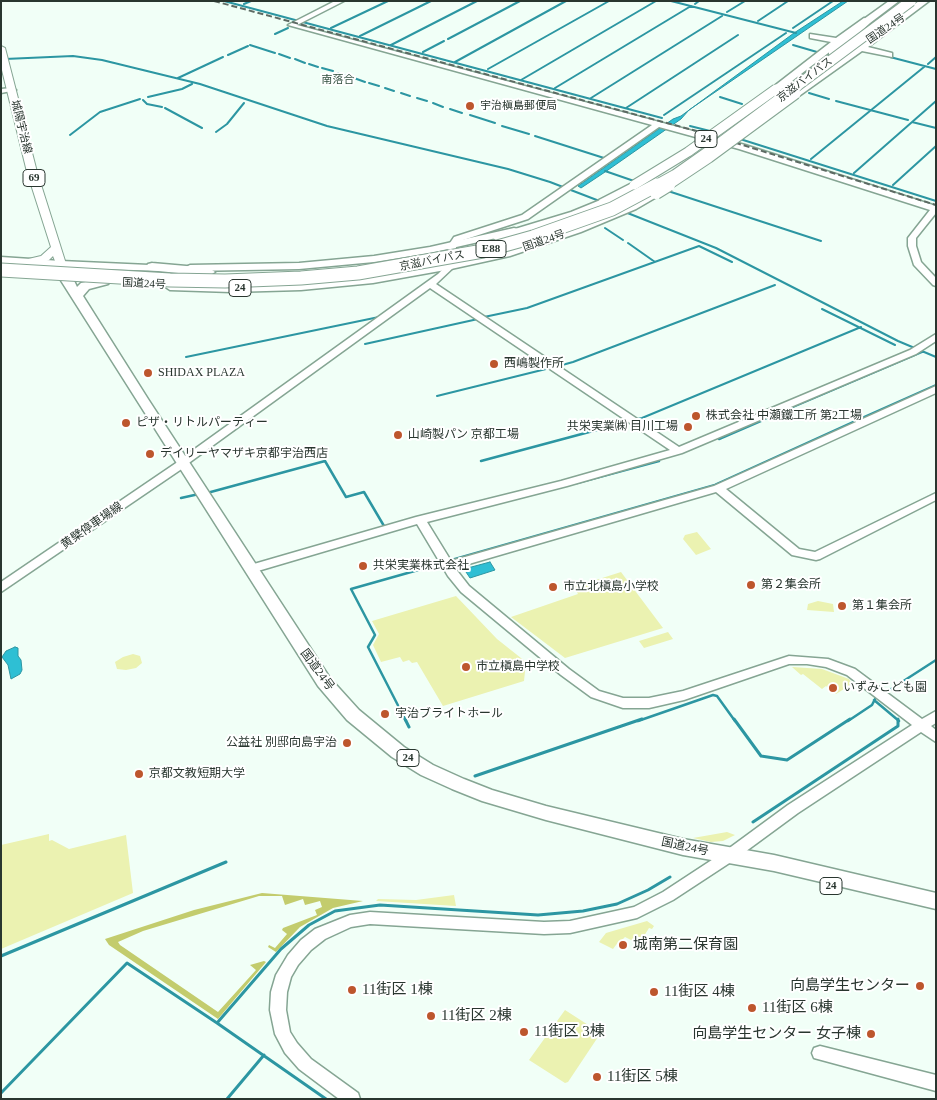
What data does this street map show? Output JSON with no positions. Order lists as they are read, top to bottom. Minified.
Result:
{"streets":{"highway":["国道24号","京滋バイパス","24","E88"],"main road":["城陽宇治線","69","黄檗停車場線"]},"crossings":[["国道24号","京滋バイパス"],["国道24号","城陽宇治線"],["国道24号","24"],["国道24号","黄檗停車場線"]],"districts":["南落合"],"places":["宇治槇島郵便局","西嶋製作所","SHIDAX PLAZA","株式会社 中瀬鐵工所 第2工場","ピザ・リトルパーティー","共栄実業㈱ 目川工場","山崎製パン 京都工場","デイリーヤマザキ京都宇治西店","共栄実業株式会社","第２集会所","市立北槇島小学校","第１集会所","市立槇島中学校","いずみこども園","宇治ブライトホール","公益社 別邸向島宇治","京都文教短期大学","城南第二保育園","向島学生センター","11街区 1棟","11街区 4棟","11街区 6棟","11街区 2棟","11街区 3棟","向島学生センター 女子棟","11街区 5棟"]}
